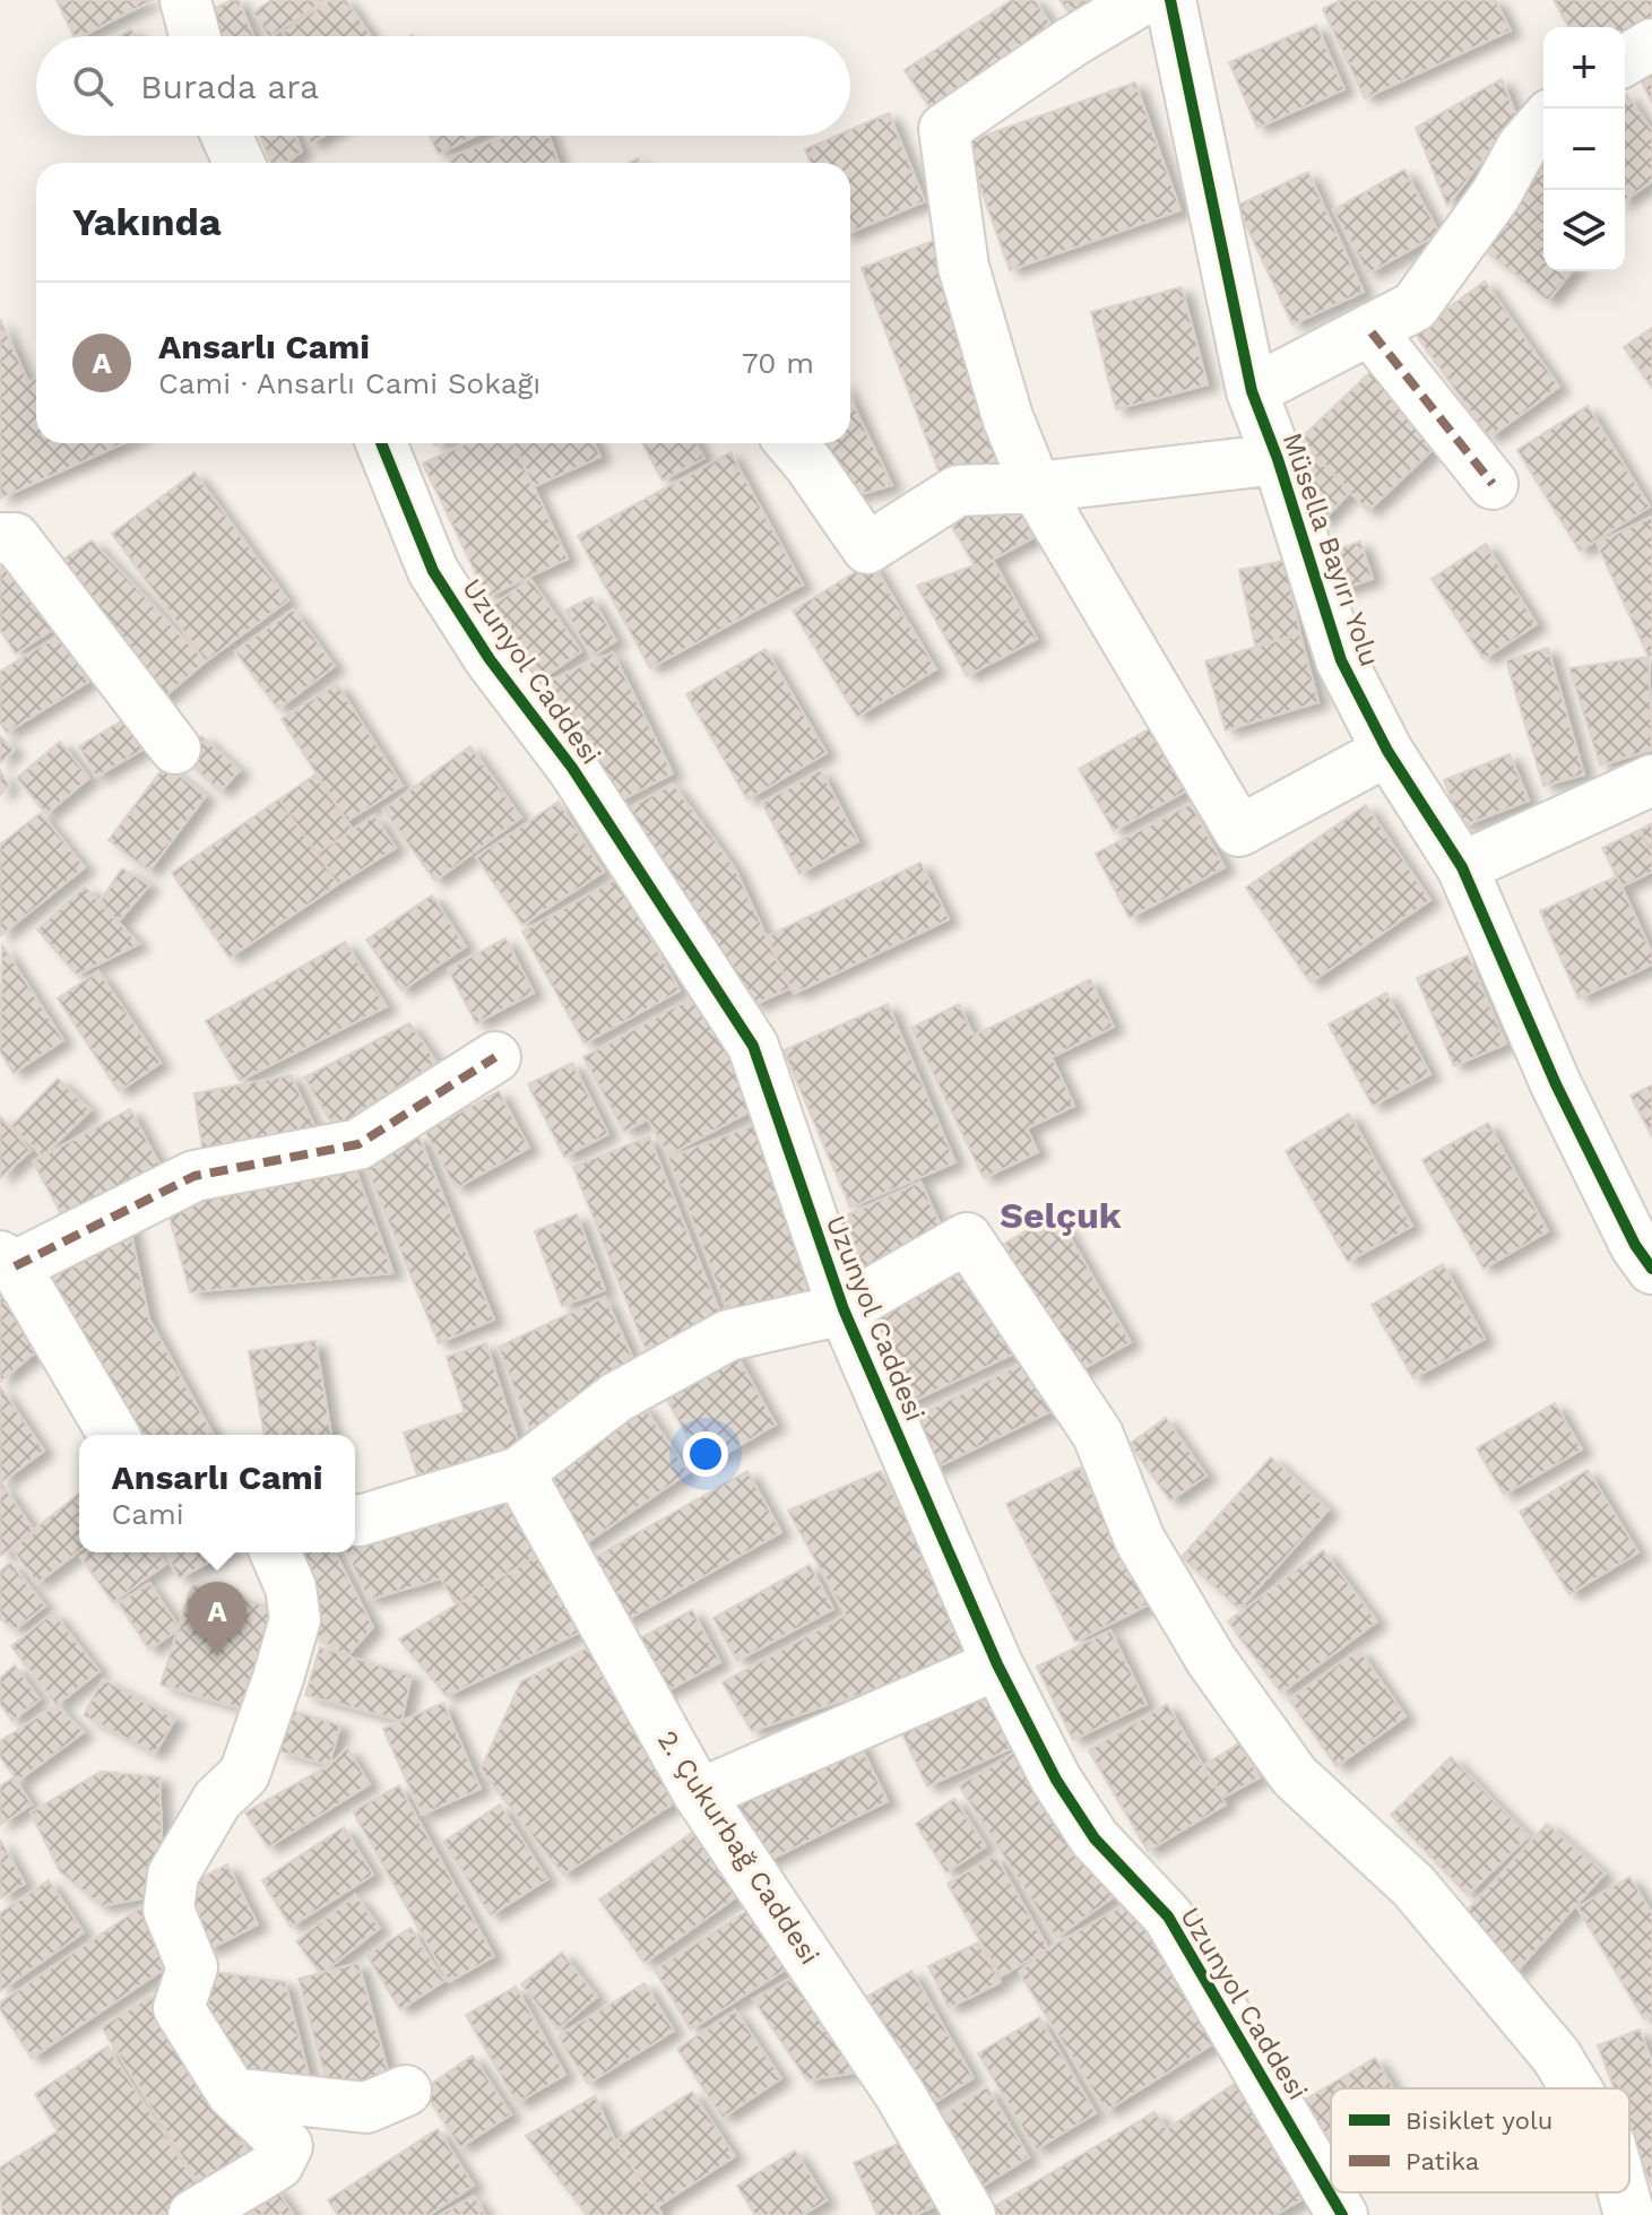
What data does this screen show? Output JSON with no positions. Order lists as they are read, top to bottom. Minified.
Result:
{"streets":{"street":["Müsella Bayırı Yolu","Uzunyol Caddesi","2. Çukurbağ Caddesi"]},"districts":["Selçuk"],"legend":["Bisiklet yolu","Patika"],"page":{"map_buttons":["+","−"],"search":"Burada ara","heading":"Yakında","list":[{"mark":"A","name":"Ansarlı Cami","note":"Cami · Ansarlı Cami Sokağı","value":"70 m"}],"popup":["Ansarlı Cami","Cami"],"pins":"A"}}
